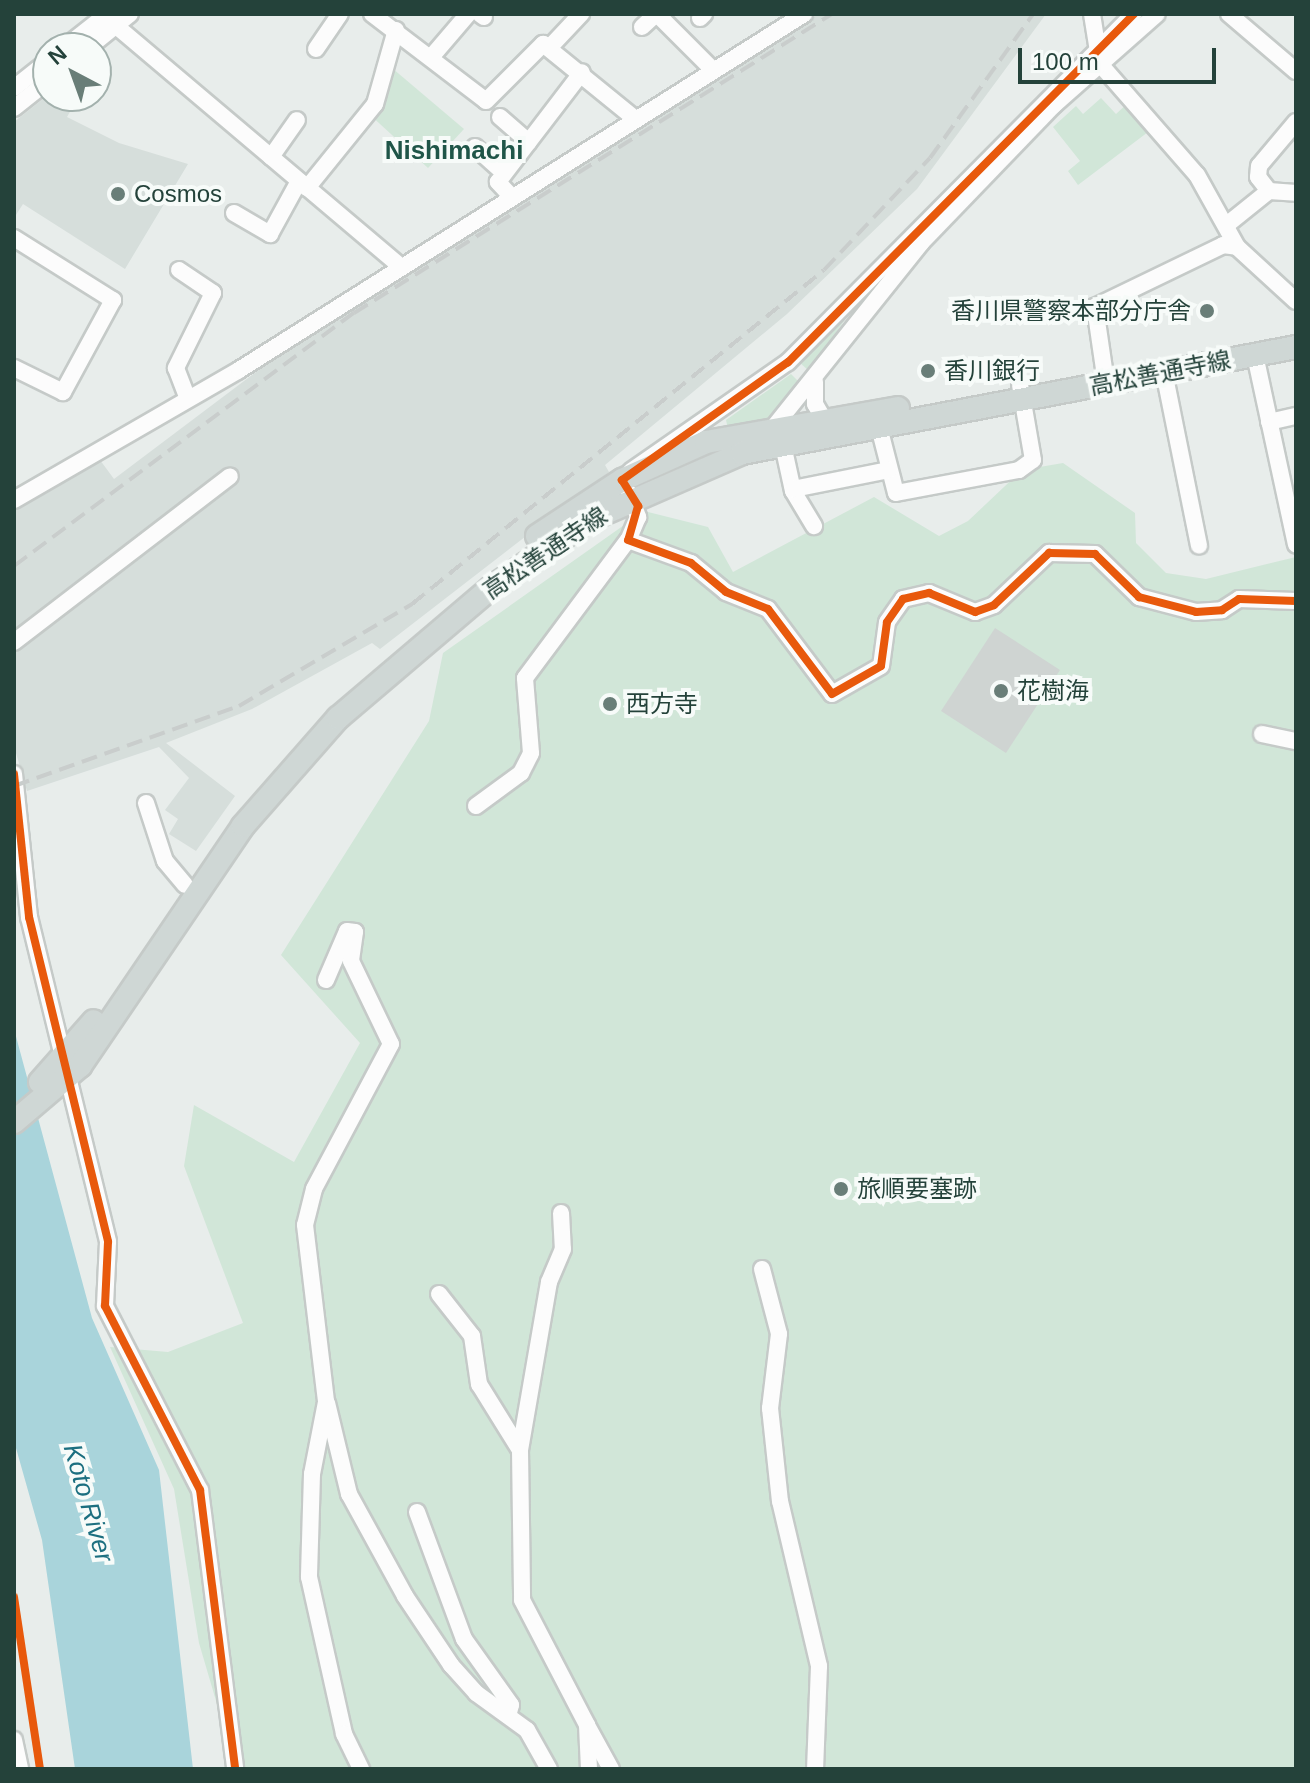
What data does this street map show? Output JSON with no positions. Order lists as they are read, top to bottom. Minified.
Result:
{"streets":{"main road":["高松善通寺線"]},"districts":["Nishimachi"],"water":["Koto River"],"places":["Cosmos","香川県警察本部分庁舎","香川銀行","花樹海","西方寺","旅順要塞跡"],"scale_bar":"100 m","north":"top left"}
